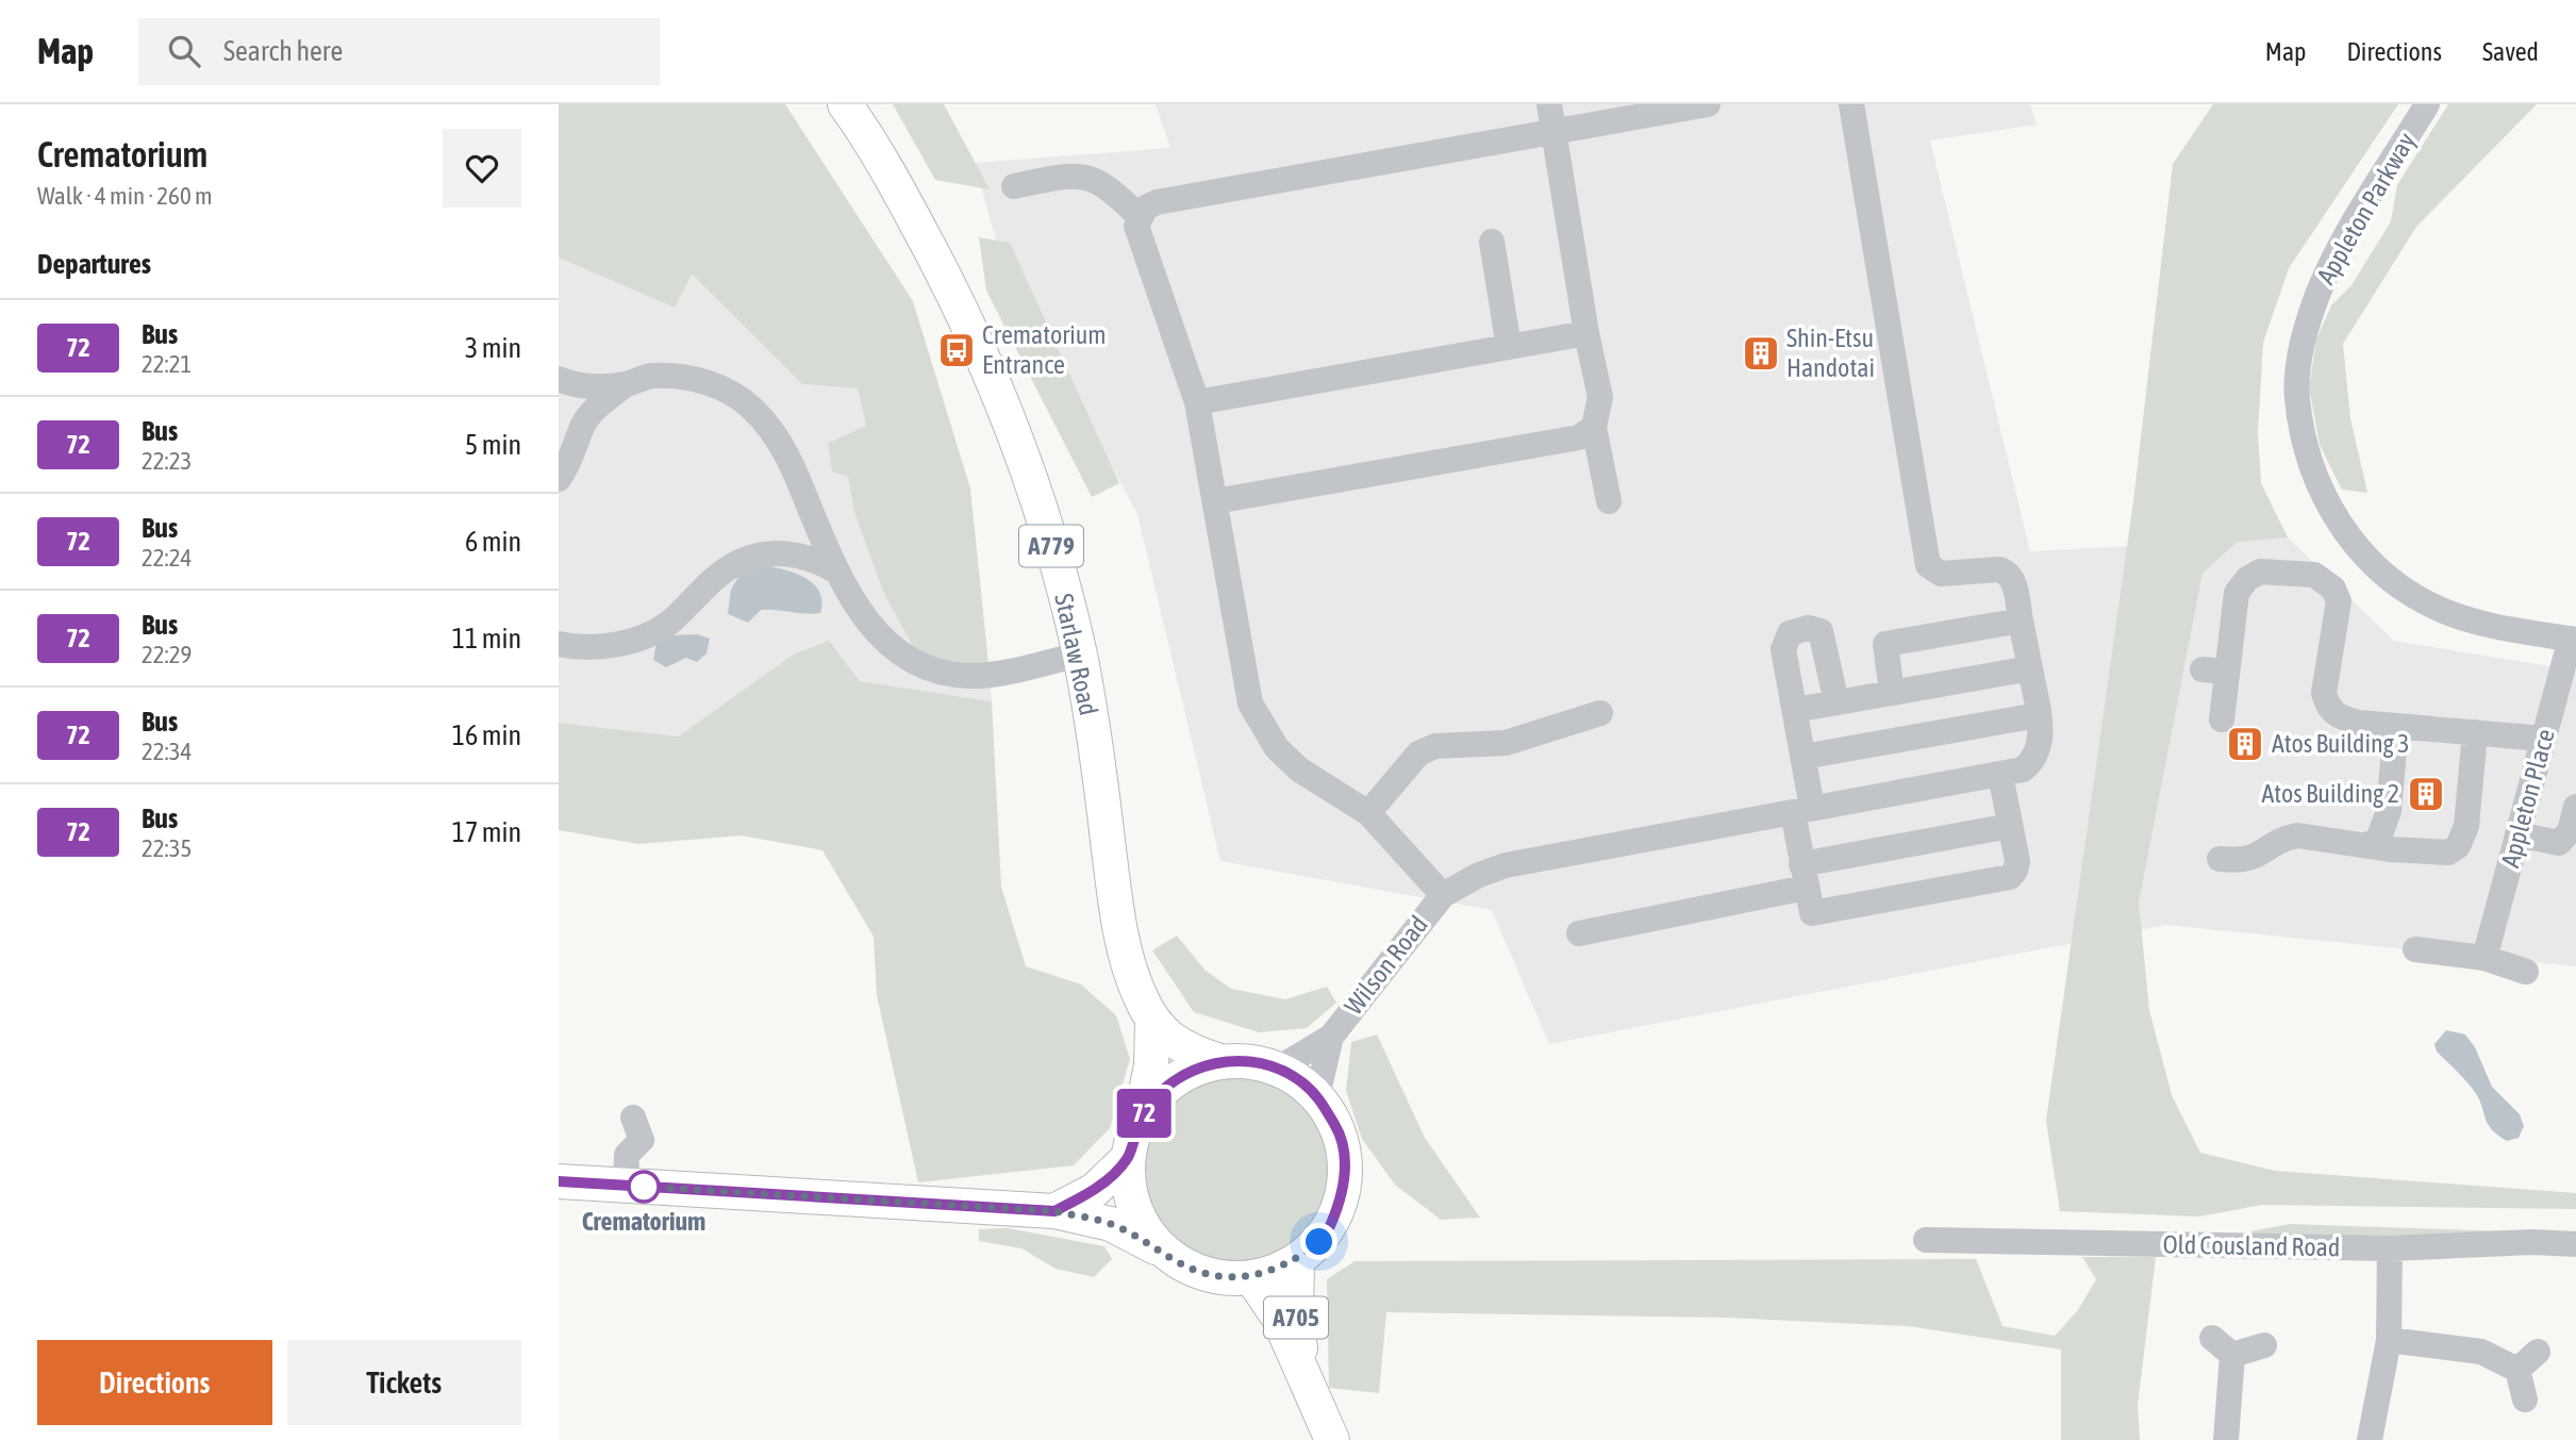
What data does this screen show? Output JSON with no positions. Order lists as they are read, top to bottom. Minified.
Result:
{"streets":{"main road":["A779","Starlaw Road","A705"],"street":["Appleton Parkway","Appleton Place","Wilson Road","Old Cousland Road"]},"crossings":[["Appleton Parkway","Appleton Place"],["A779","Starlaw Road"],["A779","Wilson Road"],["A779","A705"],["Wilson Road","A705"]],"places":{"bus stop":["Crematorium Entrance"],"building":["Shin-Etsu Handotai","Atos Building 3","Atos Building 2"],"other":["Crematorium"]},"lines":["bus line 72"],"page":{"header":"Map","search":"Search here","nav":["Map","Directions","Saved"],"heading":[["Crematorium","Walk · 4 min · 260 m"],"Departures"],"on_map":"72","list":[{"mark":"72","name":"Bus","note":"22:21","value":"3 min"},{"mark":"72","name":"Bus","note":"22:23","value":"5 min"},{"mark":"72","name":"Bus","note":"22:24","value":"6 min"},{"mark":"72","name":"Bus","note":"22:29","value":"11 min"},{"mark":"72","name":"Bus","note":"22:34","value":"16 min"},{"mark":"72","name":"Bus","note":"22:35","value":"17 min"}],"buttons":["Directions","Tickets"]}}
